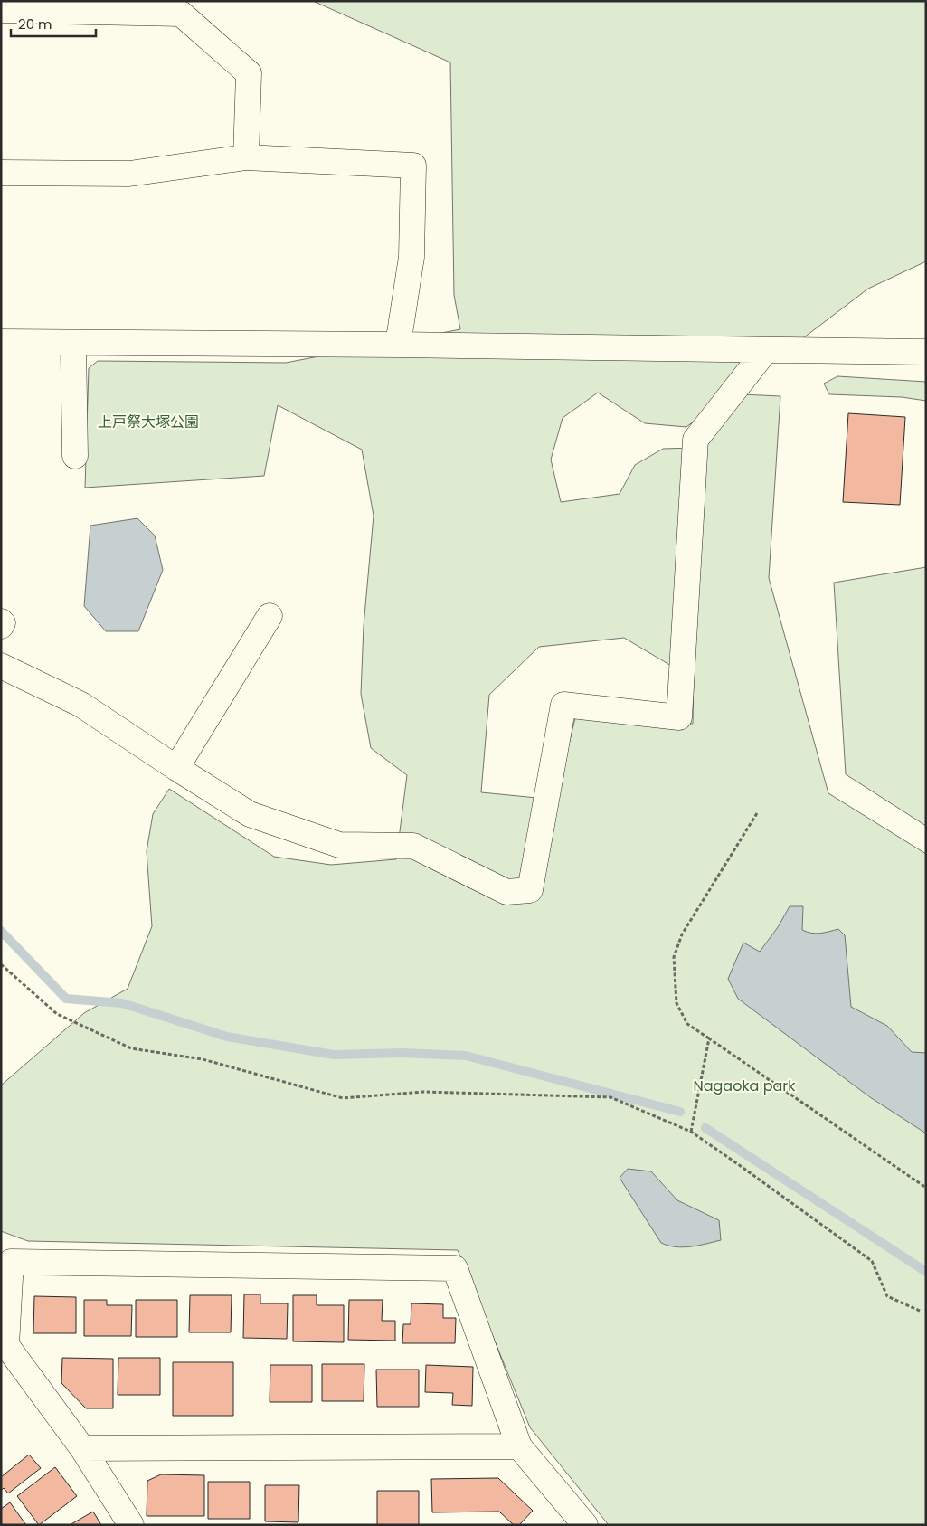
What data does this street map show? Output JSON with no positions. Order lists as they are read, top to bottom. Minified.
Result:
{"parks":["上戸祭大塚公園","Nagaoka park"],"scale_bar":"20 m"}
